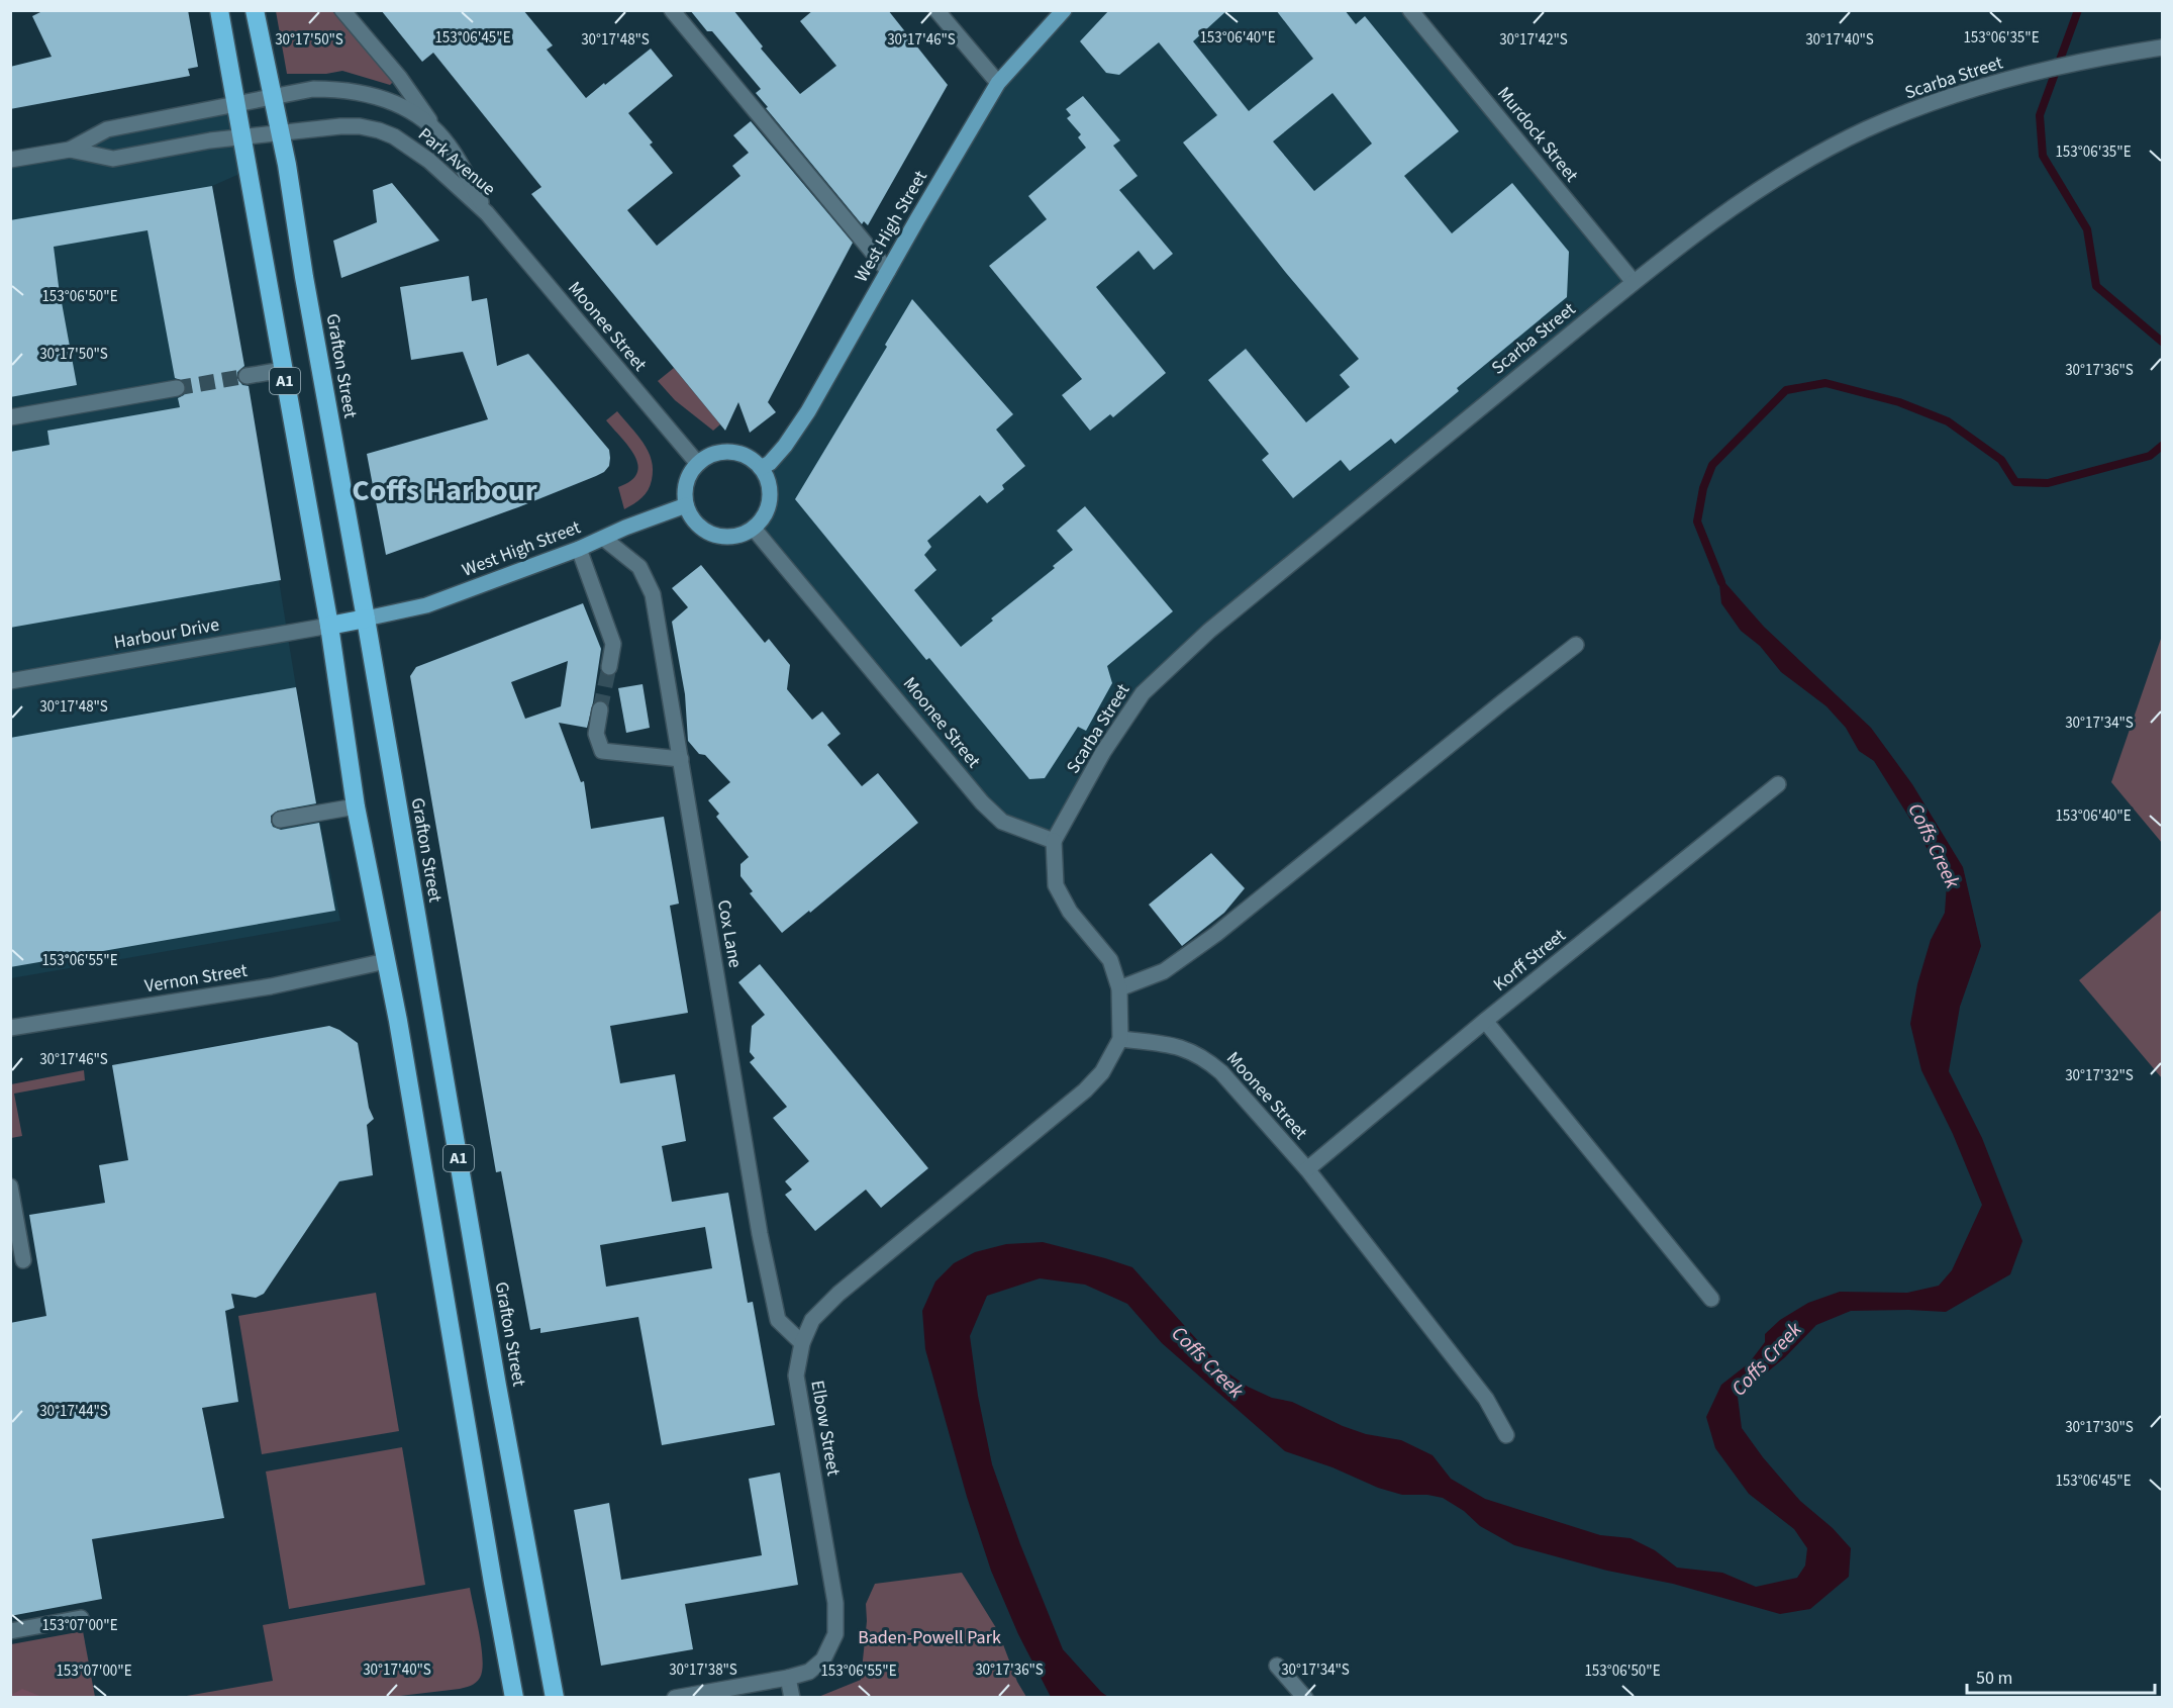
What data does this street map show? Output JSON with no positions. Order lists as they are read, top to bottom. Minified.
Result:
{"streets":{"highway":["Grafton Street","A1"],"main road":["West High Street"],"street":["Scarba Street","Murdock Street","Park Avenue","Moonee Street","Harbour Drive","Cox Lane","Korff Street","Vernon Street","Elbow Street"]},"crossings":[["Scarba Street","Murdock Street"],["Scarba Street","Moonee Street"],["Park Avenue","Moonee Street"],["Park Avenue","Grafton Street"],["Park Avenue","A1"],["West High Street","Moonee Street"],["West High Street","Grafton Street"],["West High Street","Cox Lane"],["Moonee Street","Korff Street"],["Moonee Street","Elbow Street"],["A1","Harbour Drive"],["A1","Vernon Street"],["Cox Lane","Elbow Street"]],"districts":["Coffs Harbour"],"water":["Coffs Creek"],"parks":["Baden-Powell Park"],"scale_bar":"50 m","coordinates":["153°06'45\"E","153°06'40\"E","153°06'35\"E","30°17'50\"S","30°17'46\"S","30°17'48\"S","30°17'42\"S","30°17'40\"S","153°06'50\"E","30°17'36\"S","30°17'34\"S","153°06'55\"E","30°17'32\"S","30°17'44\"S","30°17'30\"S","153°07'00\"E","30°17'38\"S"]}
